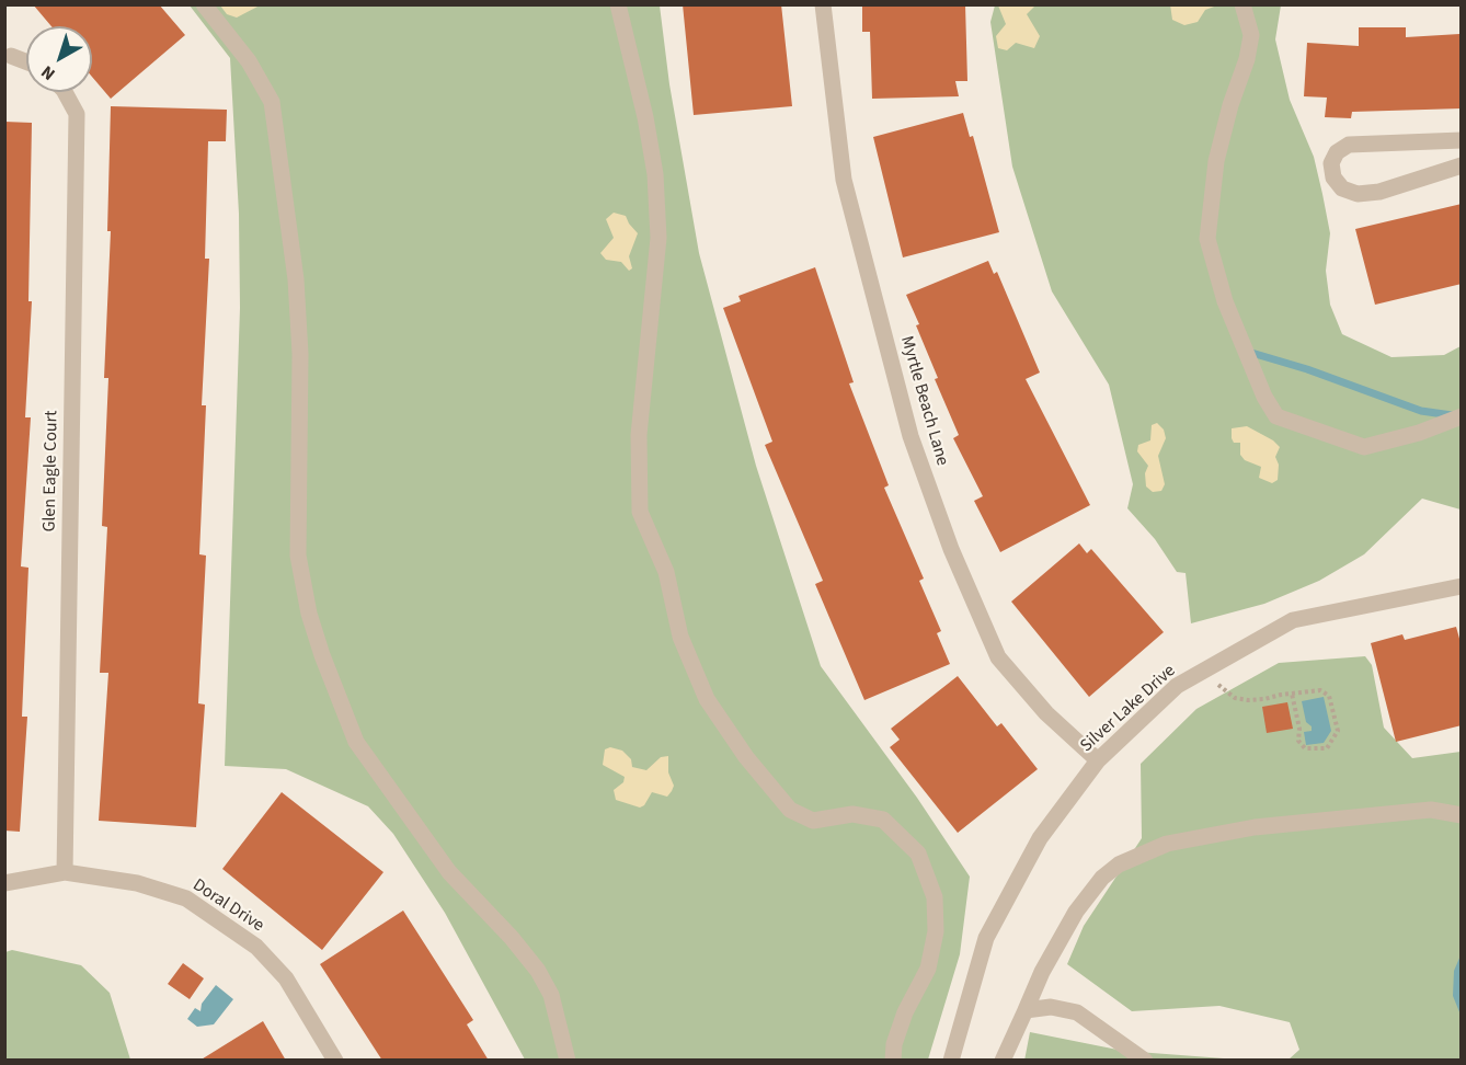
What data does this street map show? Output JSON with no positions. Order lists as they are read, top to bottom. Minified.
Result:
{"streets":{"street":["Myrtle Beach Lane","Glen Eagle Court","Silver Lake Drive","Doral Drive"]},"crossings":[["Myrtle Beach Lane","Silver Lake Drive"],["Glen Eagle Court","Doral Drive"]],"north":"bottom left"}
